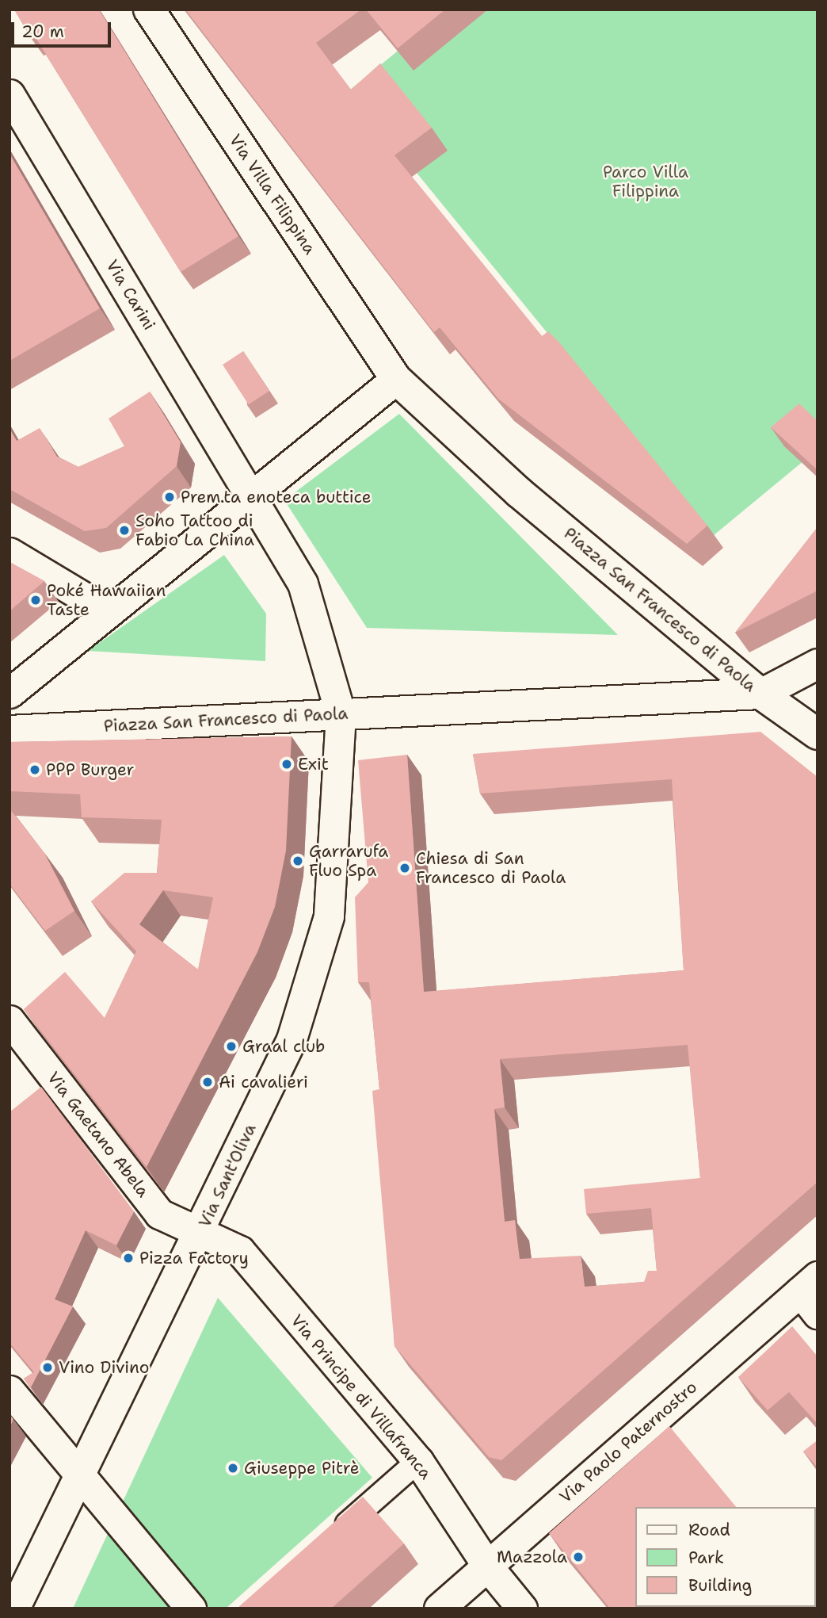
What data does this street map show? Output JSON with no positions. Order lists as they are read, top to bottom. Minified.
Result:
{"streets":{"street":["Via Villa Filippina","Via Carini","Piazza San Francesco di Paola","Via Gaetano Abela","Via Sant'Oliva","Via Principe di Villafranca","Via Paolo Paternostro"]},"crossings":[["Via Villa Filippina","Piazza San Francesco di Paola"],["Via Carini","Piazza San Francesco di Paola"],["Via Carini","Via Sant'Oliva"],["Piazza San Francesco di Paola","Via Sant'Oliva"],["Via Gaetano Abela","Via Sant'Oliva"],["Via Gaetano Abela","Via Principe di Villafranca"],["Via Sant'Oliva","Via Principe di Villafranca"],["Via Principe di Villafranca","Via Paolo Paternostro"]],"parks":["Parco Villa Filippina"],"places":["Prem.ta enoteca buttice","Soho Tattoo di Fabio La China","Poké Hawaiian Taste","Exit","PPP Burger","Garrarufa Fluo Spa","Chiesa di San Francesco di Paola","Graal club","Ai cavalieri","Pizza Factory","Vino Divino","Giuseppe Pitrè","Mazzola"],"legend":["Road","Park","Building"],"scale_bar":"20 m"}
